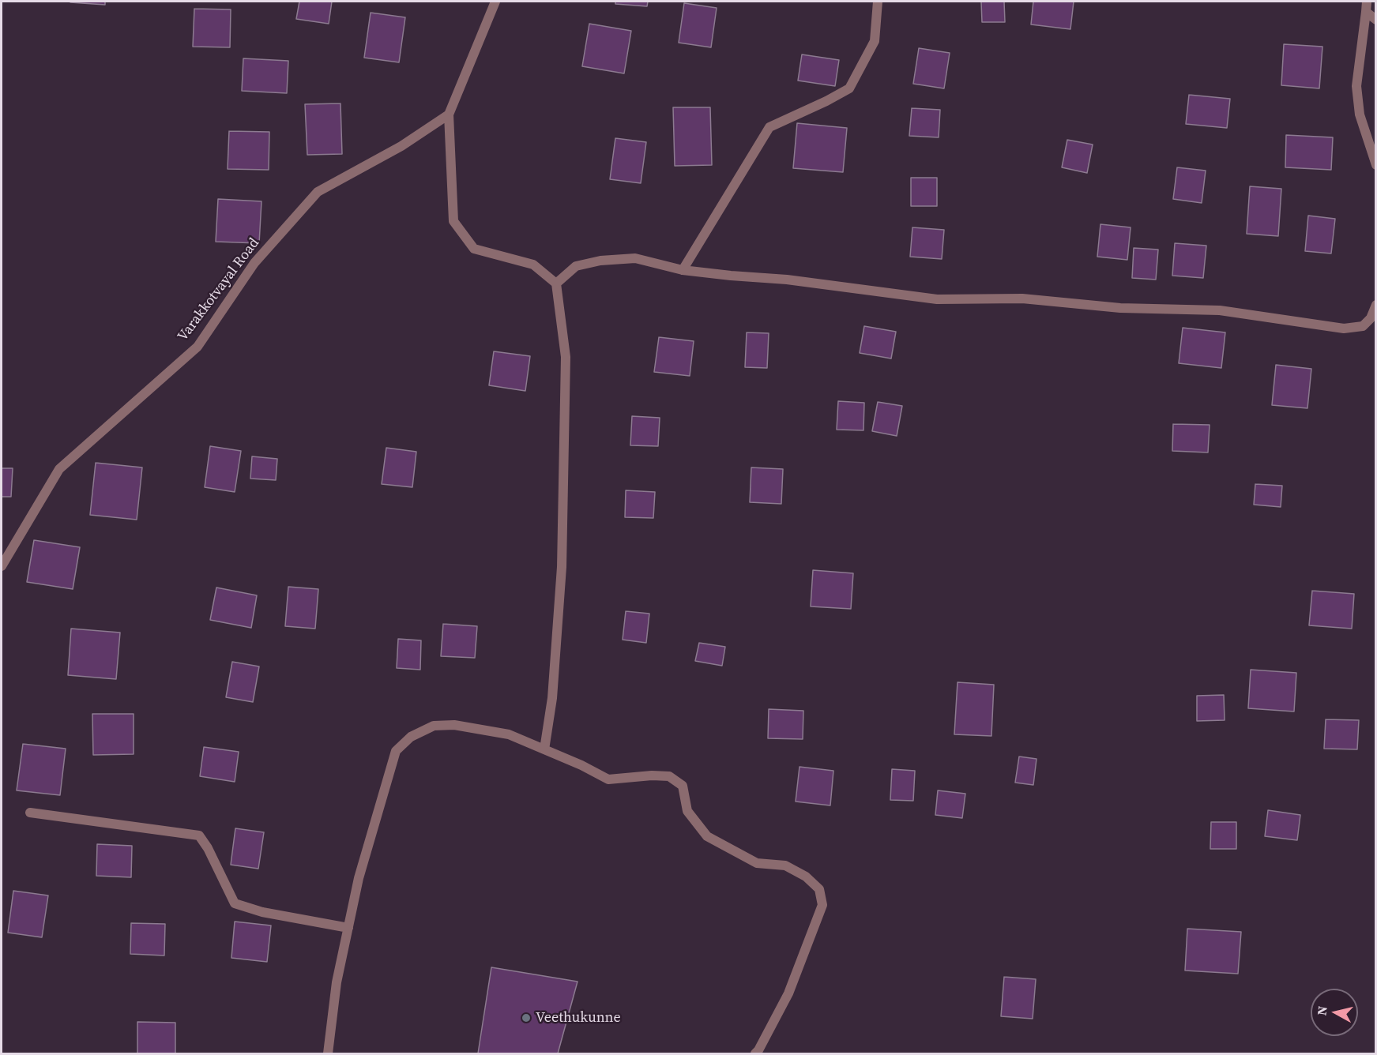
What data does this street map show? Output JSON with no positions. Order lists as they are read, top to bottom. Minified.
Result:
{"streets":{"street":["Varakkotvayal Road"]},"places":["Veethukunne"],"north":"left"}
